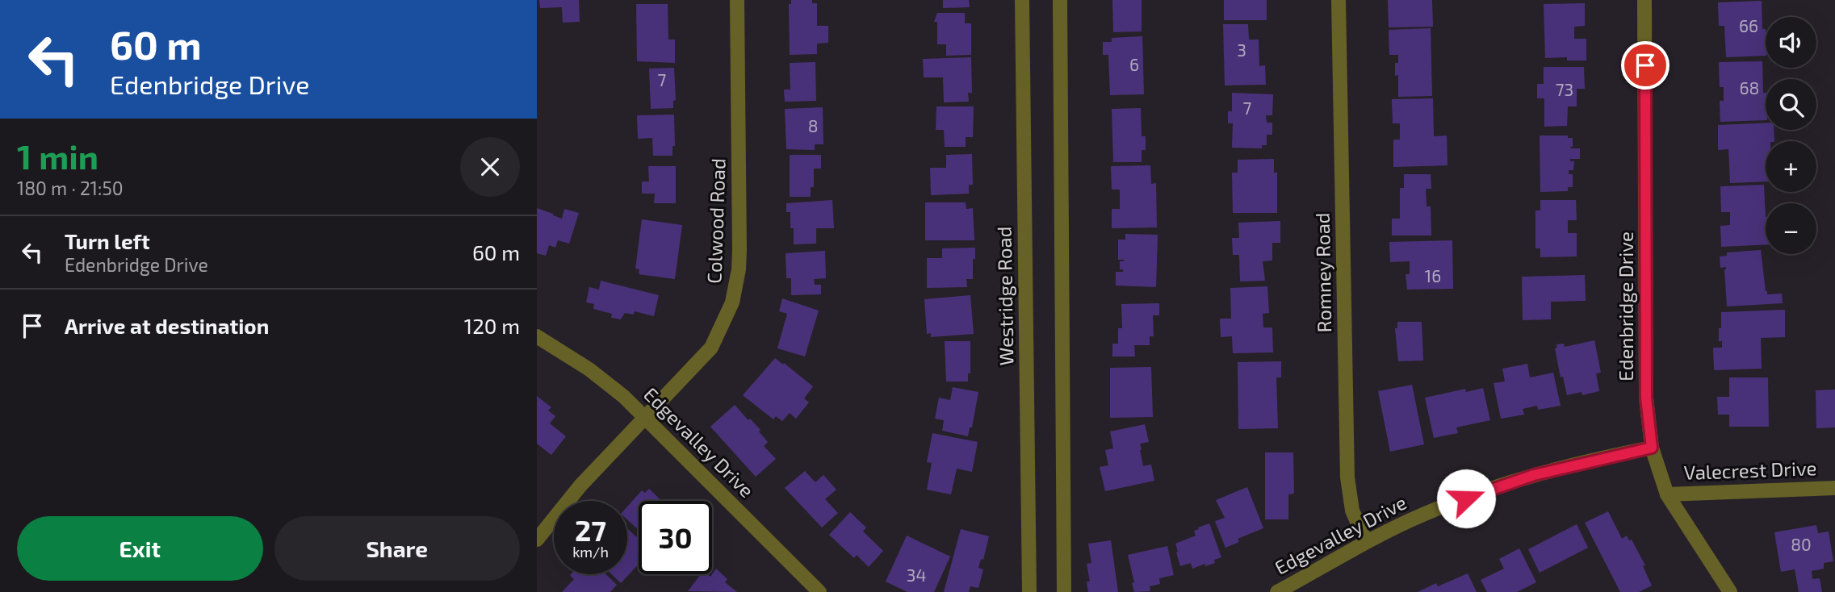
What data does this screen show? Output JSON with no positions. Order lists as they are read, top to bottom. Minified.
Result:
{"streets":{"street":["Colwood Road","Romney Road","Westridge Road","Edenbridge Drive","Edgevalley Drive","Valecrest Drive"]},"crossings":[["Colwood Road","Edgevalley Drive"],["Romney Road","Edgevalley Drive"],["Edenbridge Drive","Edgevalley Drive"],["Edenbridge Drive","Valecrest Drive"]],"house_numbers":["66","3","6","7","68","73","7","8","16","80","34"],"page":{"turn":["60 m","Edenbridge Drive"],"map_buttons":["+","−"],"heading":["1 min","180 m · 21:50"],"list":[{"name":"Turn left","note":"Edenbridge Drive","value":"60 m"},{"name":"Arrive at destination","value":"120 m"}],"speed":"27 km/h","limit":"30","buttons":["Exit","Share"]}}
